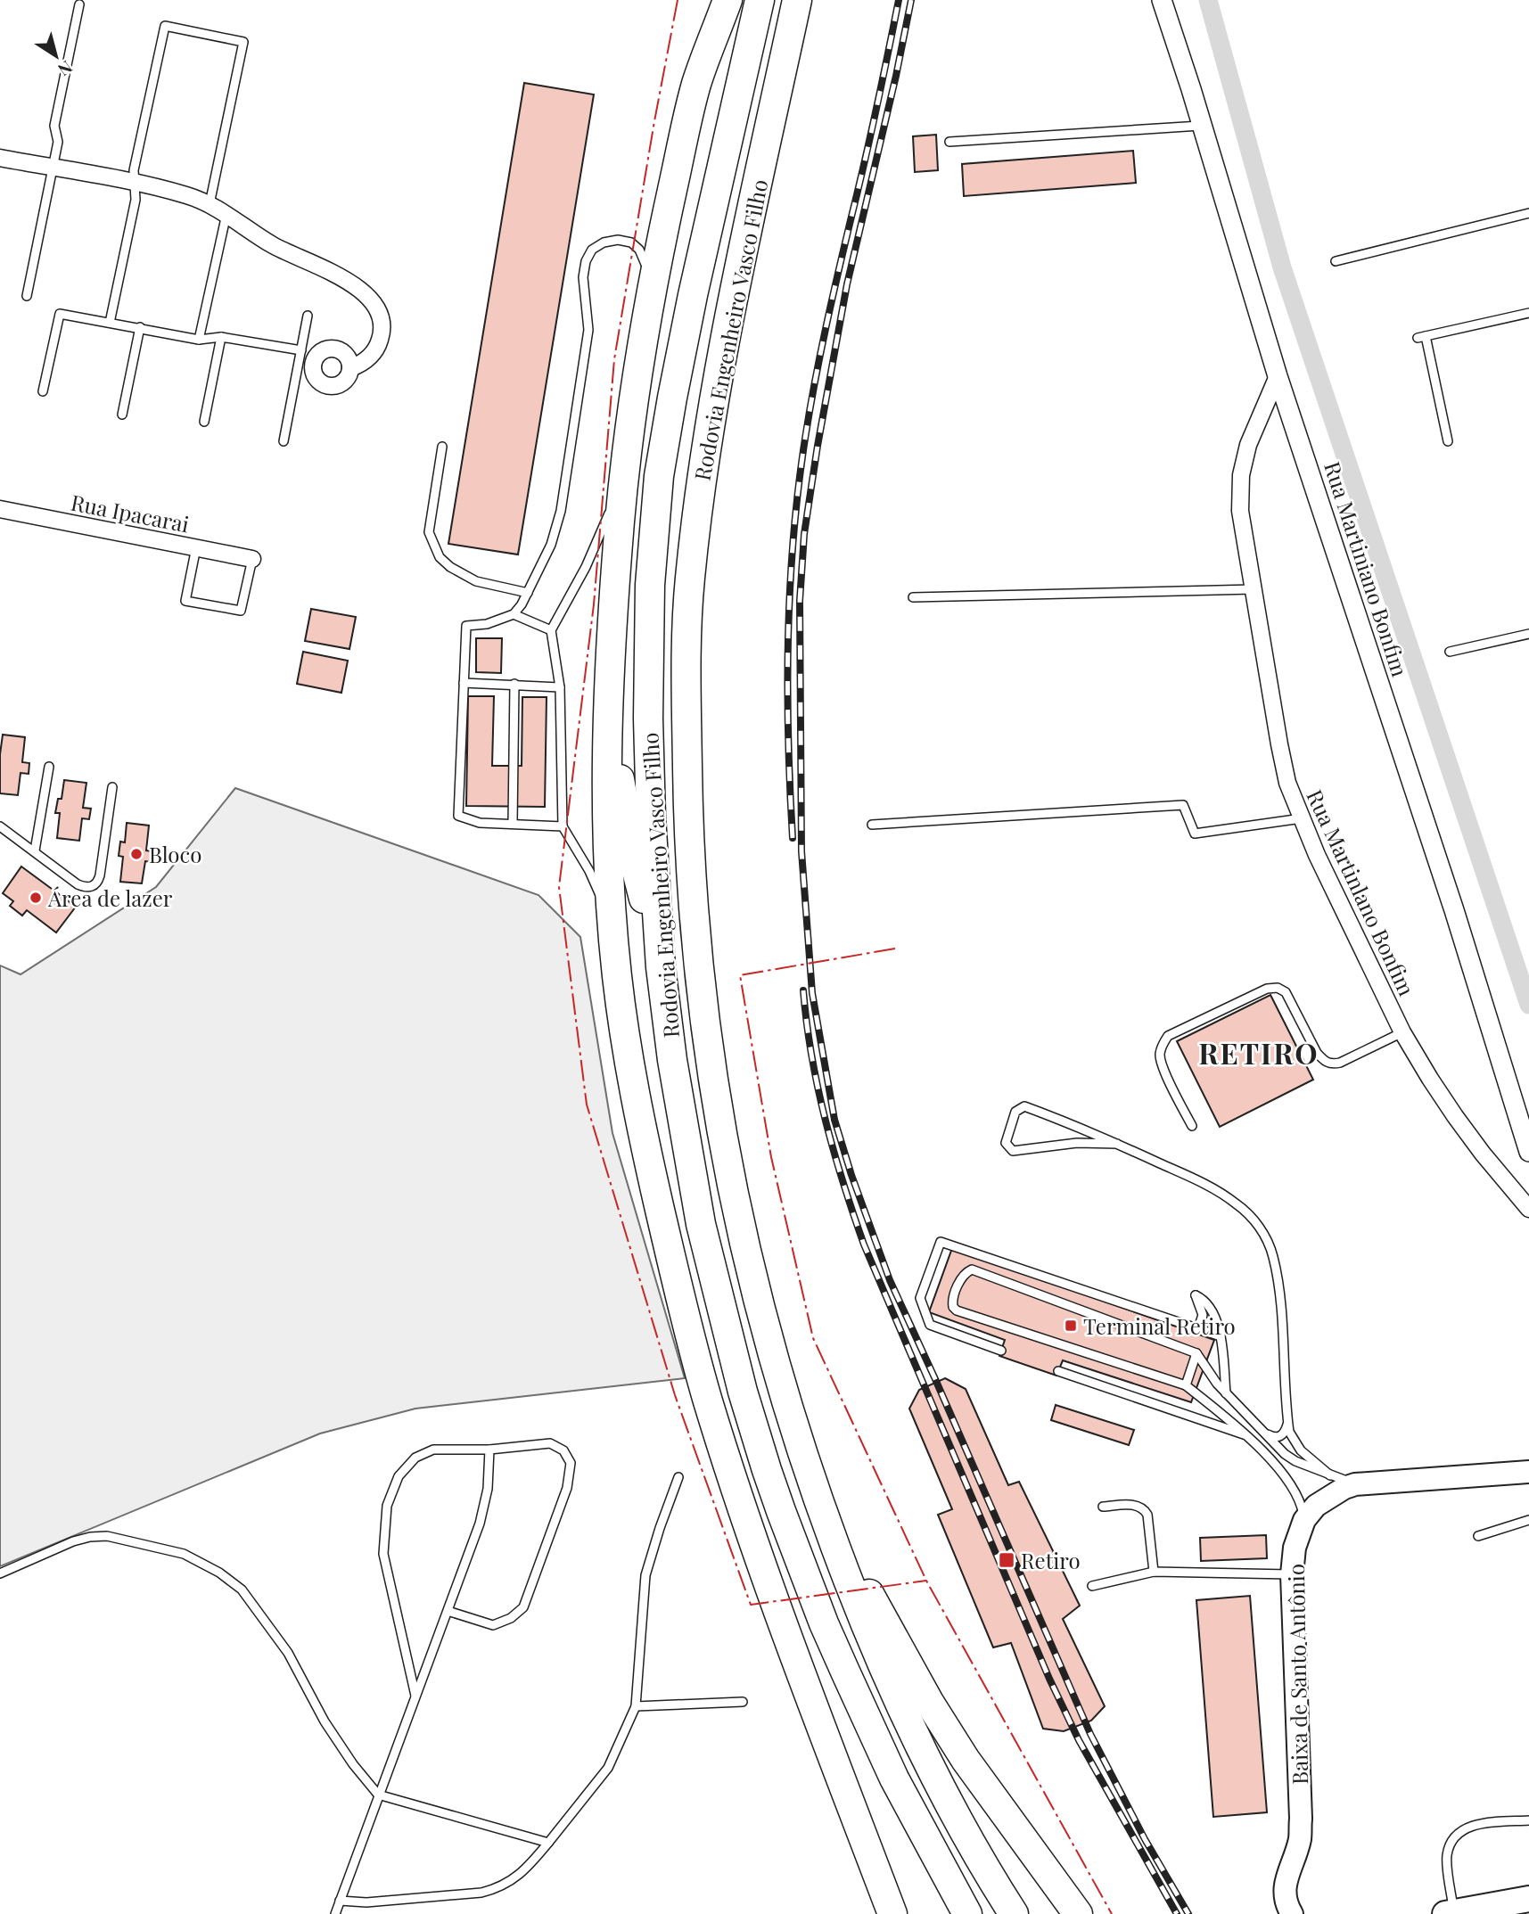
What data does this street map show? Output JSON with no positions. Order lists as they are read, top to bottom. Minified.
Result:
{"streets":{"highway":["Rodovia Engenheiro Vasco Filho"],"main road":["Baixa de Santo Antônio"],"street":["Rua Ipacarai","Rua Martiniano Bonfim","Rua Martinlano Bonfim"]},"crossings":[["Rua Martiniano Bonfim","Rua Martinlano Bonfim"]],"districts":["RETIRO"],"places":{"other":["Bloco","Área de lazer"],"transit":["Terminal Retiro","Retiro"]},"north":"bottom right"}
